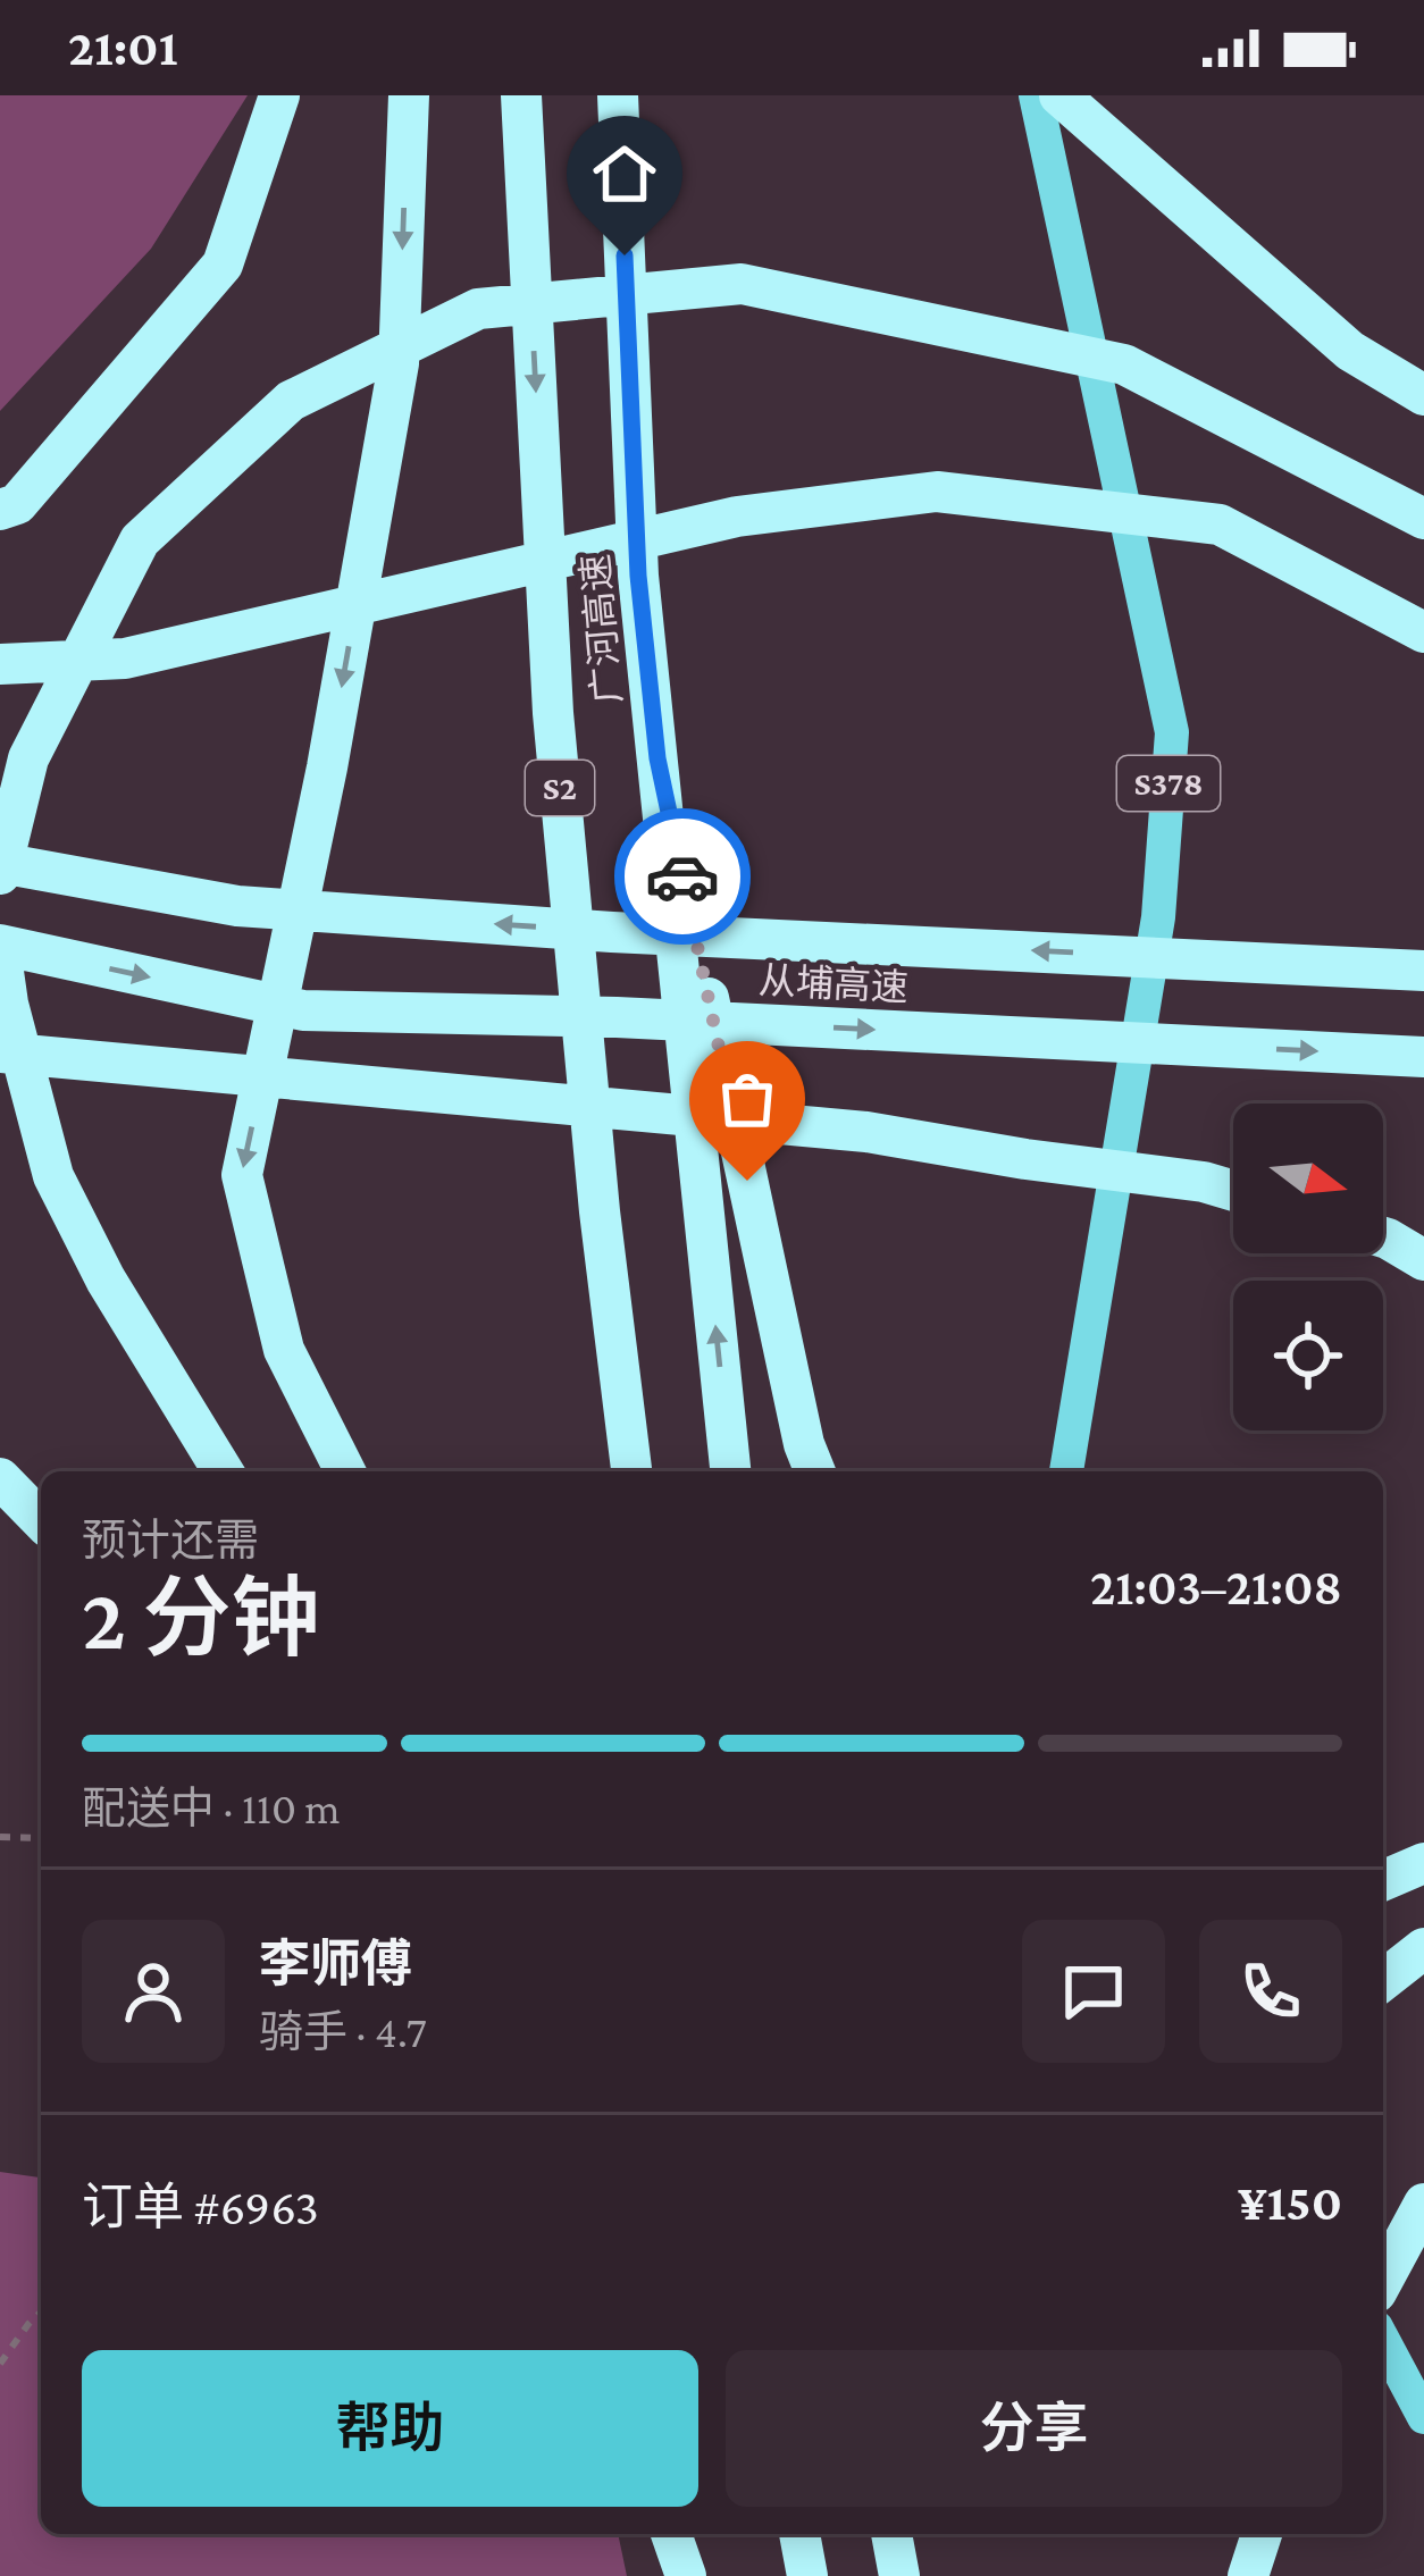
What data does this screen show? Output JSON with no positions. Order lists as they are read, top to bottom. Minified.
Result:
{"streets":{"highway":["广河高速","S2","从埔高速"],"main road":["S378"]},"north":"right","page":{"status":"21:01","heading":["2 分钟","预计还需","21:03–21:08"],"panel":["李师傅","骑手 · 4.7","订单 #6963","¥150"],"bar":"配送中 · 110 m","buttons":["帮助","分享"]}}
